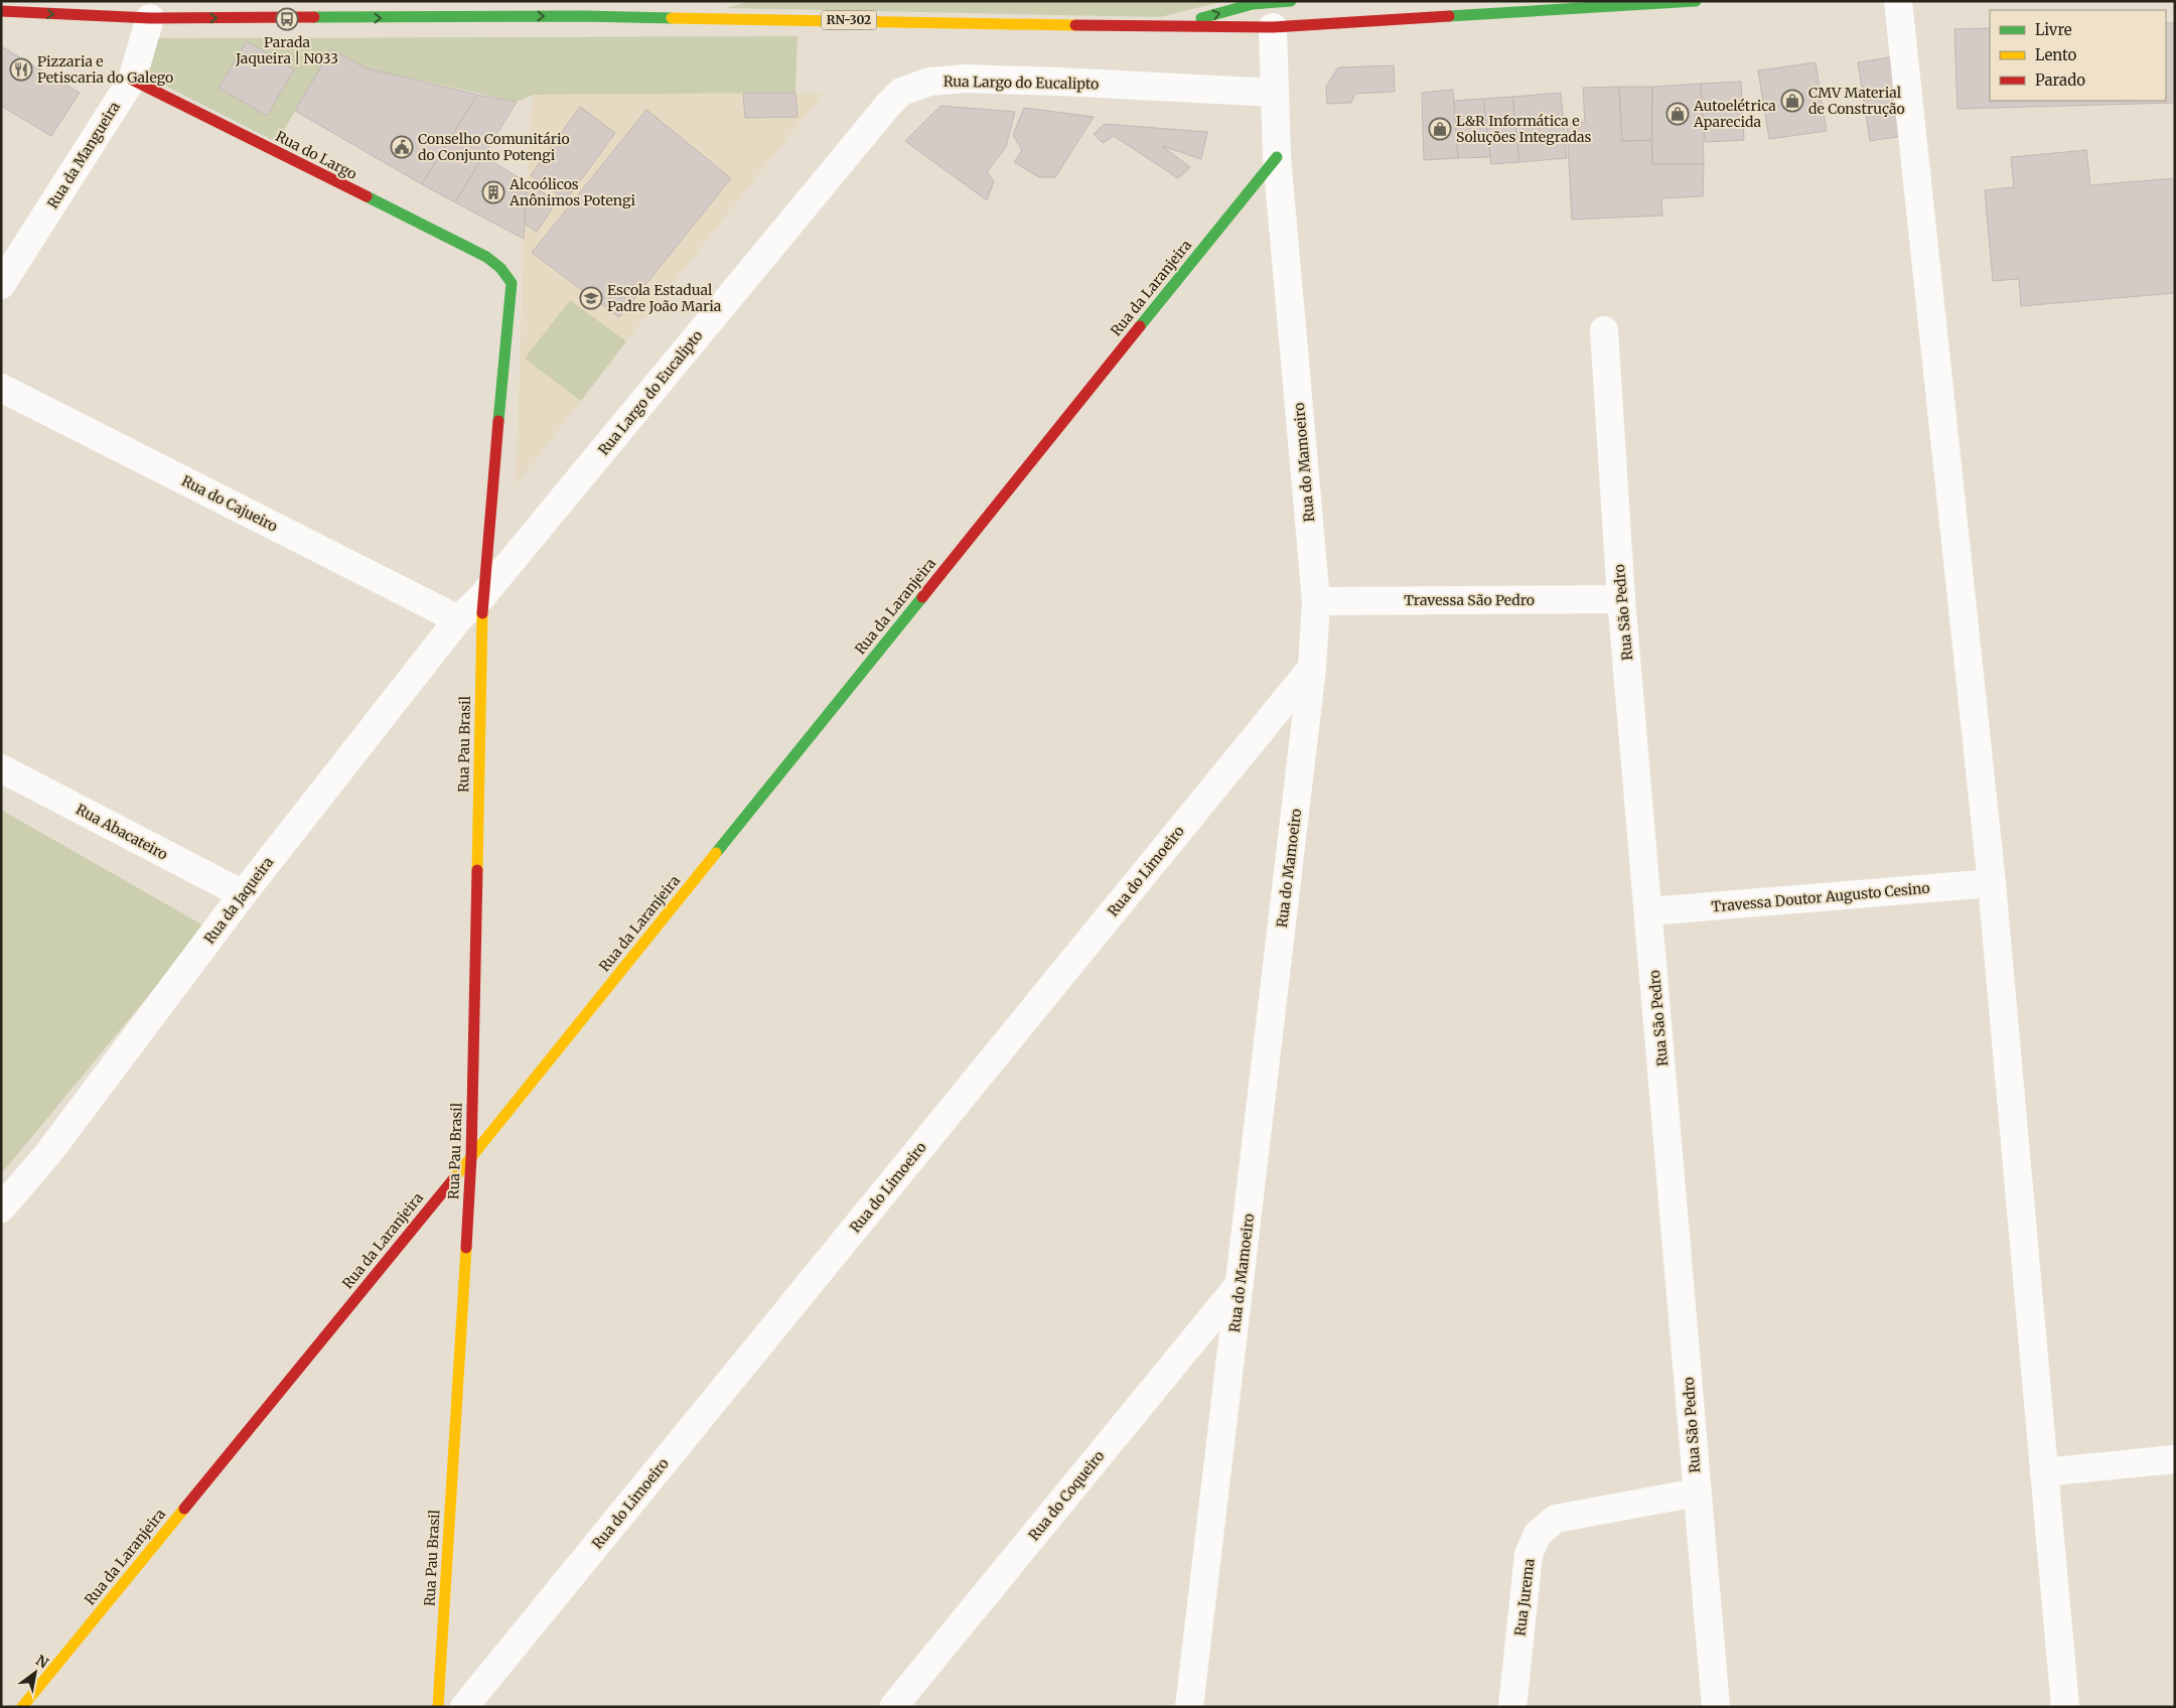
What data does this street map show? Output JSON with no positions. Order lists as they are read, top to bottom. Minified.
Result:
{"streets":{"street":["RN-302","Rua Largo do Eucalipto","Rua da Mangueira","Rua do Largo","Rua da Laranjeira","Rua do Mamoeiro","Rua do Cajueiro","Travessa São Pedro","Rua São Pedro","Rua Pau Brasil","Rua Abacateiro","Rua do Limoeiro","Travessa Doutor Augusto Cesino","Rua da Jaqueira","Rua do Coqueiro","Rua Jurema"]},"crossings":[["RN-302","Rua da Mangueira"],["RN-302","Rua do Mamoeiro"],["Rua Largo do Eucalipto","Rua do Largo"],["Rua Largo do Eucalipto","Rua do Mamoeiro"],["Rua Largo do Eucalipto","Rua Pau Brasil"],["Rua Largo do Eucalipto","Rua da Jaqueira"],["Rua da Mangueira","Rua do Largo"],["Rua do Largo","Rua Pau Brasil"],["Rua do Largo","Rua da Jaqueira"],["Rua da Laranjeira","Rua do Mamoeiro"],["Rua da Laranjeira","Rua Pau Brasil"],["Rua do Mamoeiro","Travessa São Pedro"],["Rua do Mamoeiro","Rua do Limoeiro"],["Rua do Mamoeiro","Rua do Coqueiro"],["Rua do Cajueiro","Rua da Jaqueira"],["Travessa São Pedro","Rua São Pedro"],["Rua São Pedro","Travessa Doutor Augusto Cesino"],["Rua São Pedro","Rua Jurema"],["Rua Pau Brasil","Rua da Jaqueira"],["Rua Abacateiro","Rua da Jaqueira"]],"places":{"bus stop":["Parada Jaqueira | N033"],"restaurant":["Pizzaria e Petiscaria do Galego"],"shop":["CMV Material de Construção","Autoelétrica Aparecida","L&R Informática e Soluções Integradas"],"public building":["Conselho Comunitário do Conjunto Potengi"],"building":["Alcoólicos Anônimos Potengi"],"school or university":["Escola Estadual Padre João Maria"]},"legend":["Livre","Lento","Parado"],"north":"top right"}
